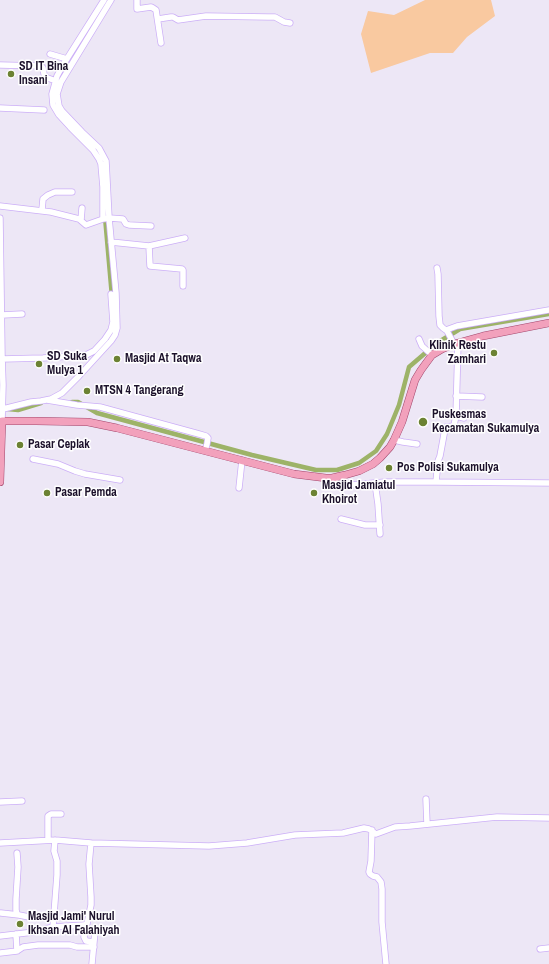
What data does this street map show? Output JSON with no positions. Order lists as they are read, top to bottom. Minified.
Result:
{"places":["SD IT Bina Insani","Klinik Restu Zamhari","Masjid At Taqwa","SD Suka Mulya 1","MTSN 4 Tangerang","Puskesmas Kecamatan Sukamulya","Pasar Ceplak","Pos Polisi Sukamulya","Pasar Pemda","Masjid Jamiatul Khoirot","Masjid Jami' Nurul Ikhsan Al Falahiyah"]}
